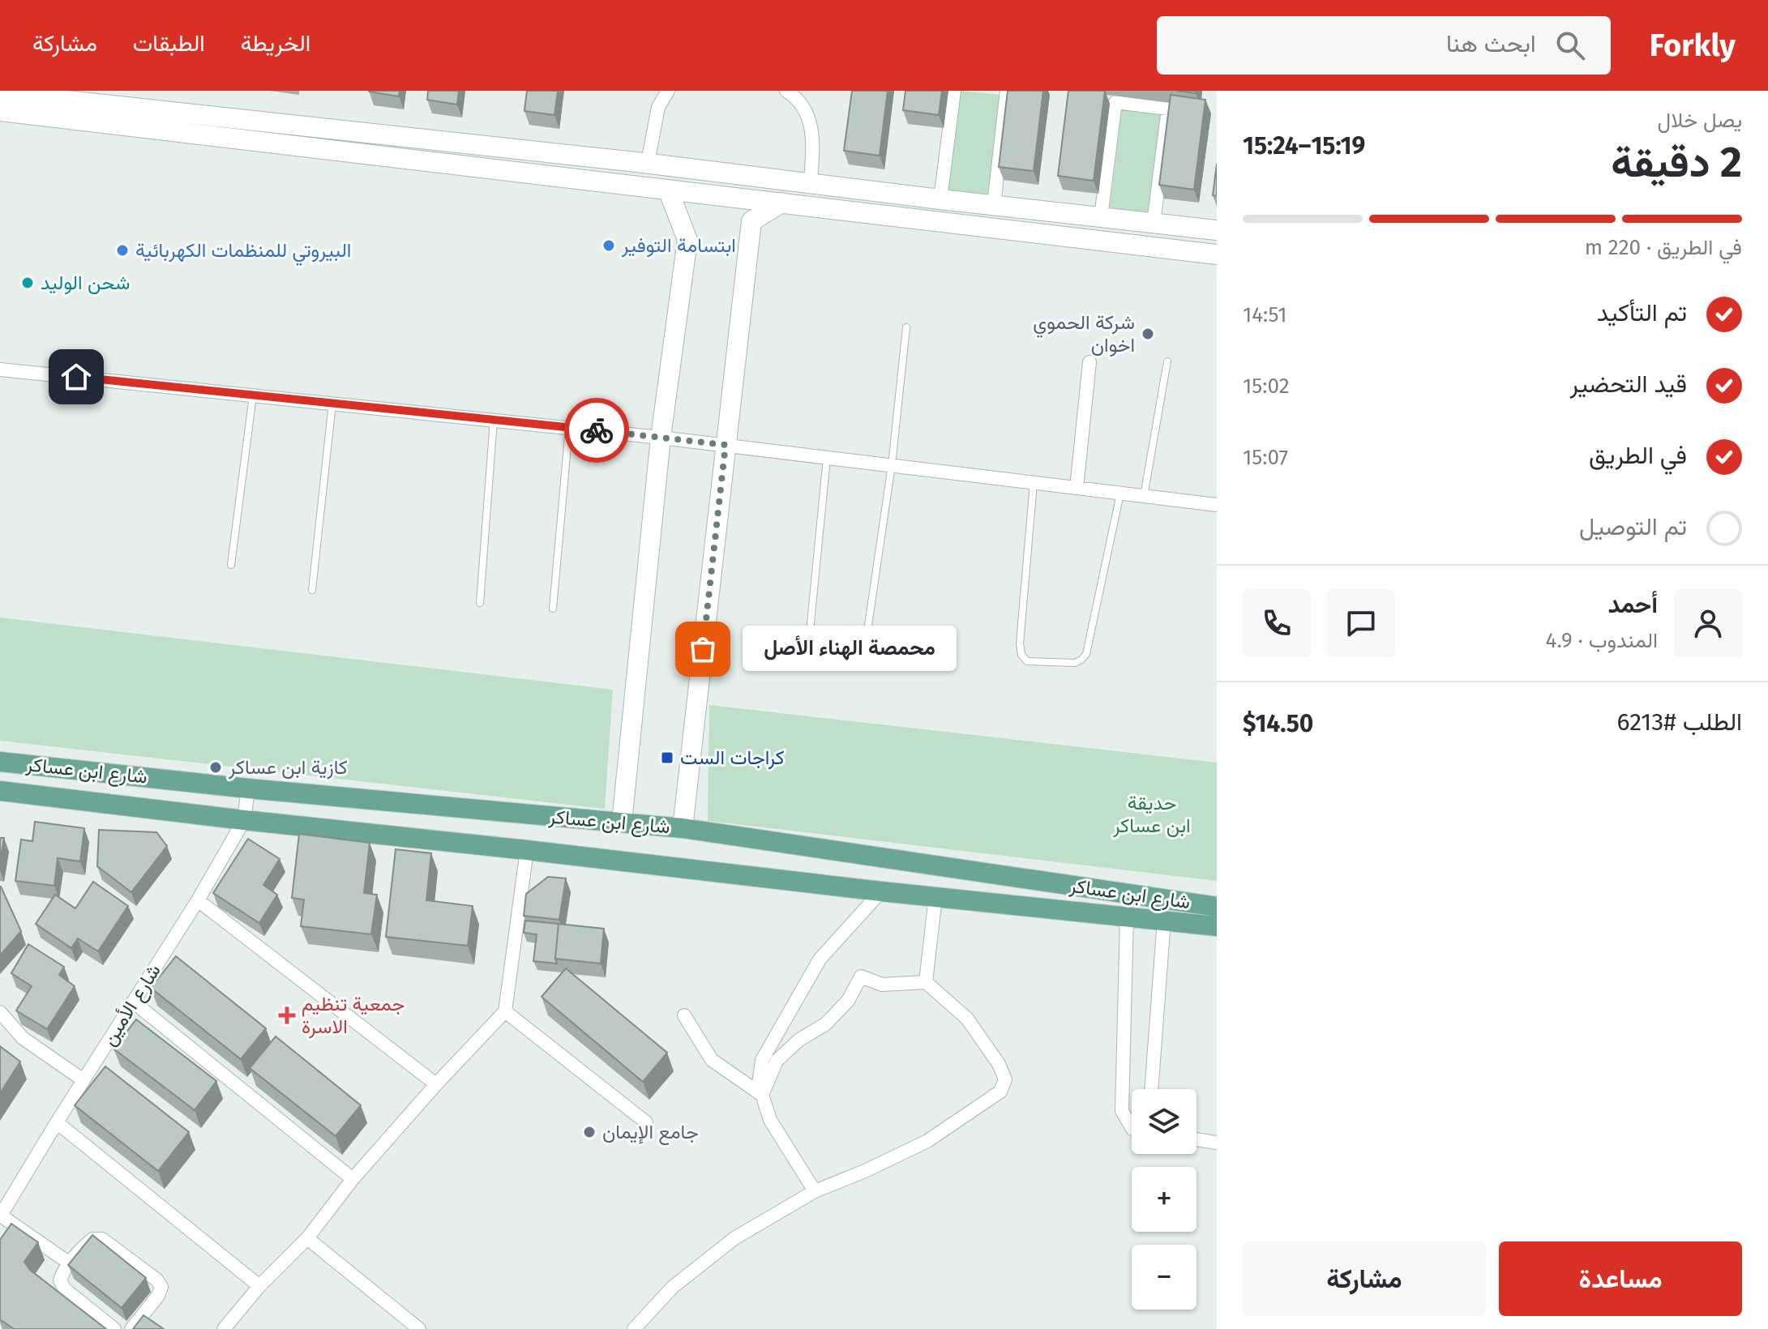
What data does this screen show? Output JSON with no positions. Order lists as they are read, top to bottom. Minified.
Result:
{"streets":{"main road":["شارع ابن عساكر"],"street":["شارع الأمين"]},"crossings":[["شارع ابن عساكر","شارع الأمين"]],"parks":["حديقة ابن عساكر"],"places":{"other":["ابتسامة التوفير","البيروتي للمنظمات الكهربائية","شحن الوليد","شركة الحموي اخوان","محمصة الهناء الأصل","كازية ابن عساكر","جامع الإيمان"],"transit":["كراجات الست"],"health":["جمعية تنظيم الاسرة"]},"page":{"header":"Forkly","search":"ابحث هنا","nav":["الخريطة","الطبقات","مشاركة"],"heading":["2 دقيقة","يصل خلال","15:19–15:24"],"panel":["أحمد","المندوب · 4.9","الطلب #6213","$14.50"],"bar":"في الطريق · 220 m","list":[["تم التأكيد","14:51"],["قيد التحضير","15:02"],["في الطريق","15:07"],"تم التوصيل"],"bubble":"محمصة الهناء الأصل","map_buttons":["+","−"],"buttons":["مساعدة","مشاركة"]}}
